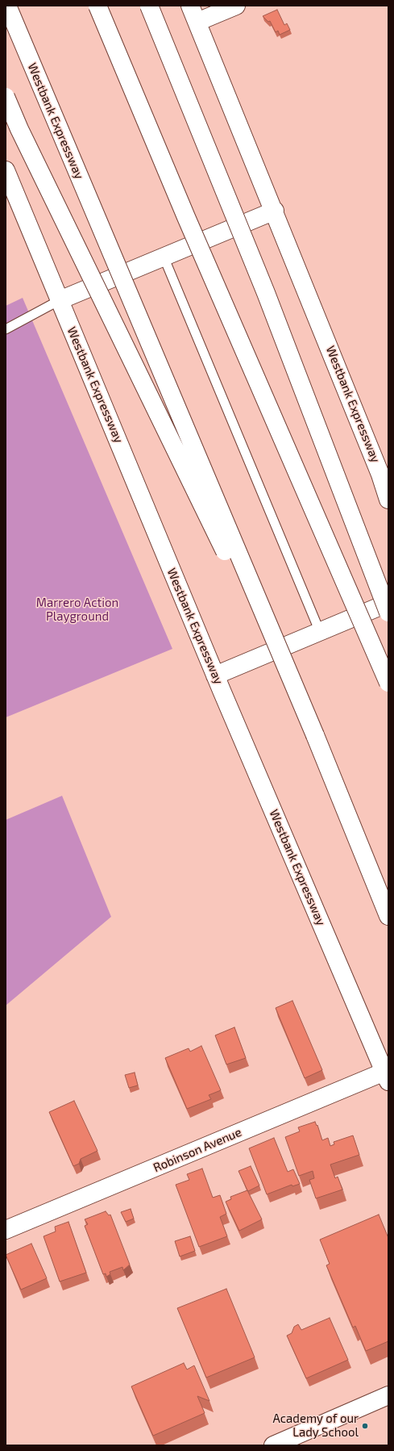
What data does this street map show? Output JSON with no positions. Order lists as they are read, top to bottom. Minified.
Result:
{"streets":{"main road":["Westbank Expressway","Robinson Avenue"]},"crossings":[["Westbank Expressway","Robinson Avenue"]],"parks":["Marrero Action Playground"],"places":["Academy of our Lady School"]}
